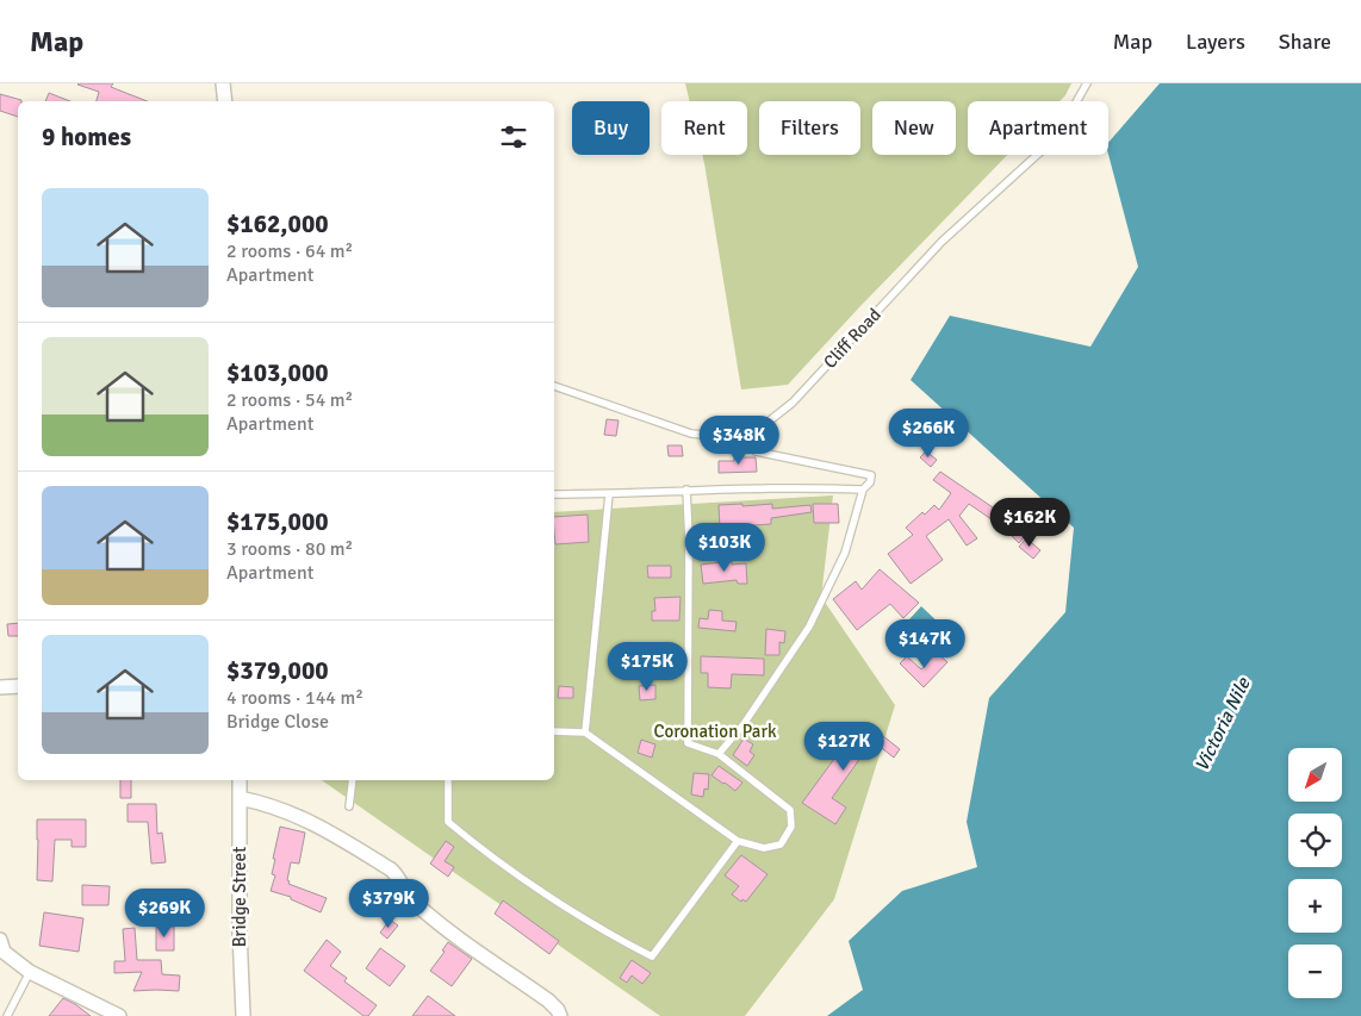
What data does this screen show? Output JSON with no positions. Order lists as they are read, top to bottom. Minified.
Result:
{"streets":{"street":["Bridge Street"],"lane":["Cliff Road"]},"water":["Victoria Nile"],"parks":["Coronation Park"],"north":"bottom left","page":{"header":"Map","nav":["Map","Layers","Share"],"chip":["Buy","Rent","Filters","New","Apartment"],"heading":"9 homes","list":[{"name":"$162,000","note":"2 rooms · 64 m² · Apartment"},{"name":"$103,000","note":"2 rooms · 54 m² · Apartment"},{"name":"$175,000","note":"3 rooms · 80 m² · Apartment"},{"name":"$379,000","note":"4 rooms · 144 m² · Bridge Close"}],"price":["$266K","$348K","$162K","$103K","$147K","$175K","$127K","$379K","$269K"],"map_buttons":["+","−"]}}
